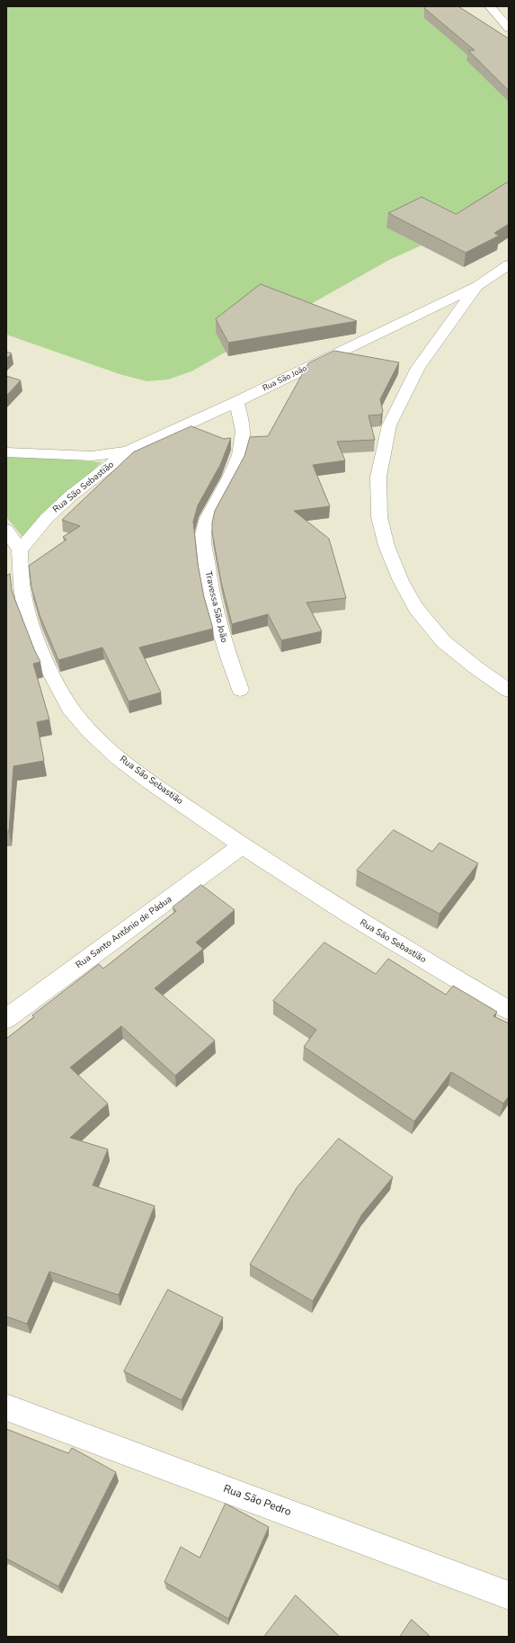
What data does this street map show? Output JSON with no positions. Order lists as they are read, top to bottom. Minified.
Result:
{"streets":{"street":["Rua São João","Rua São Sebastião","Travessa São João","Rua Santo Antônio de Pádua","Rua São Pedro"]},"crossings":[["Rua São João","Rua São Sebastião"],["Rua São João","Travessa São João"],["Rua São Sebastião","Rua Santo Antônio de Pádua"]]}
